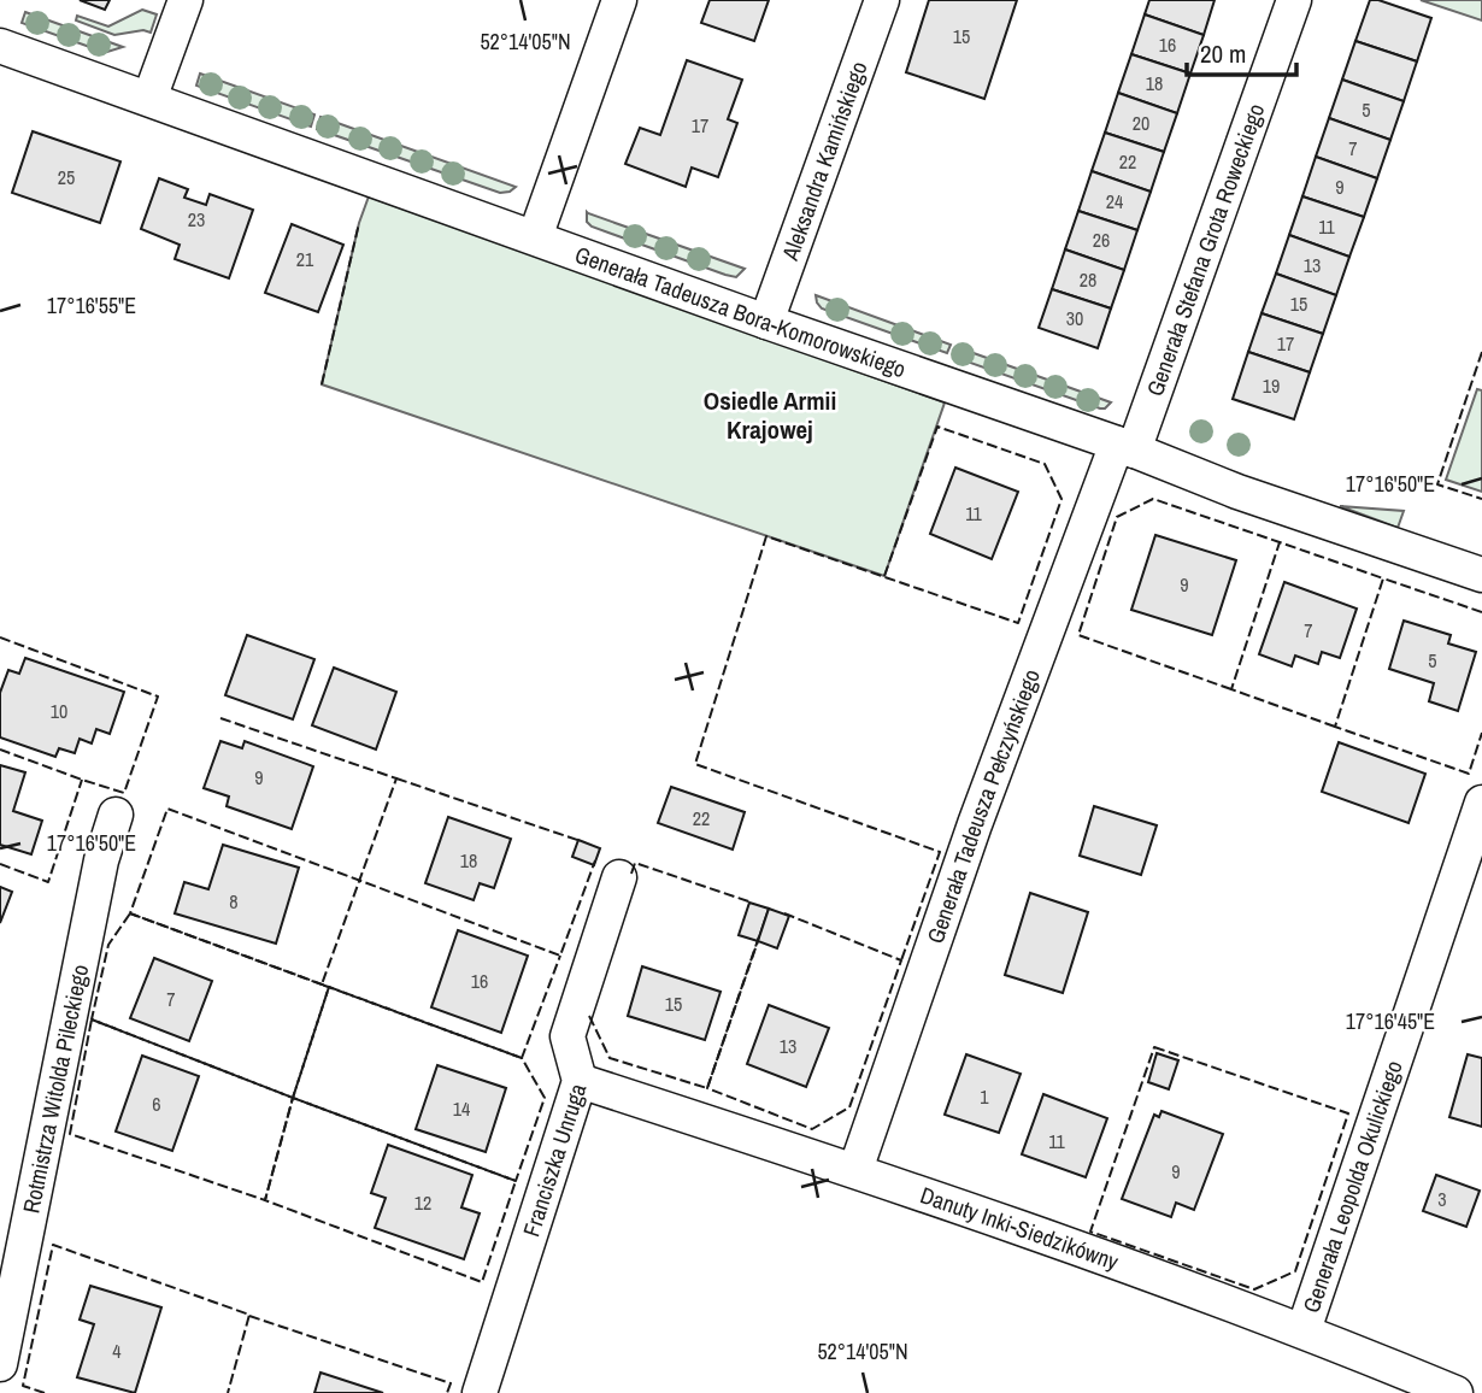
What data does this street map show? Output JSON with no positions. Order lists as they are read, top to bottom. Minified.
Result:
{"streets":{"street":["Aleksandra Kamińskiego","Generała Stefana Grota Roweckiego","Generała Tadeusza Bora-Komorowskiego","Generała Tadeusza Pełczyńskiego","Rotmistrza Witolda Pileckiego","Franciszka Unruga","Generała Leopolda Okulickiego","Danuty Inki-Siedzikówny"]},"crossings":[["Aleksandra Kamińskiego","Generała Tadeusza Bora-Komorowskiego"],["Generała Stefana Grota Roweckiego","Generała Tadeusza Bora-Komorowskiego"],["Generała Stefana Grota Roweckiego","Generała Tadeusza Pełczyńskiego"],["Generała Tadeusza Bora-Komorowskiego","Generała Tadeusza Pełczyńskiego"],["Generała Tadeusza Pełczyńskiego","Danuty Inki-Siedzikówny"],["Franciszka Unruga","Danuty Inki-Siedzikówny"],["Generała Leopolda Okulickiego","Danuty Inki-Siedzikówny"]],"districts":["Osiedle Armii Krajowej"],"house_numbers":["15","16","18","5","20","17","7","22","25","9","24","23","11","26","21","13","28","15","30","17","19","11","9","7","5","10","9","22","18","8","16","7","15","13","1","6","14","11","9","3","12","4"],"scale_bar":"20 m","coordinates":["52°14'05\"N","17°16'55\"E","17°16'50\"E","17°16'45\"E"]}
